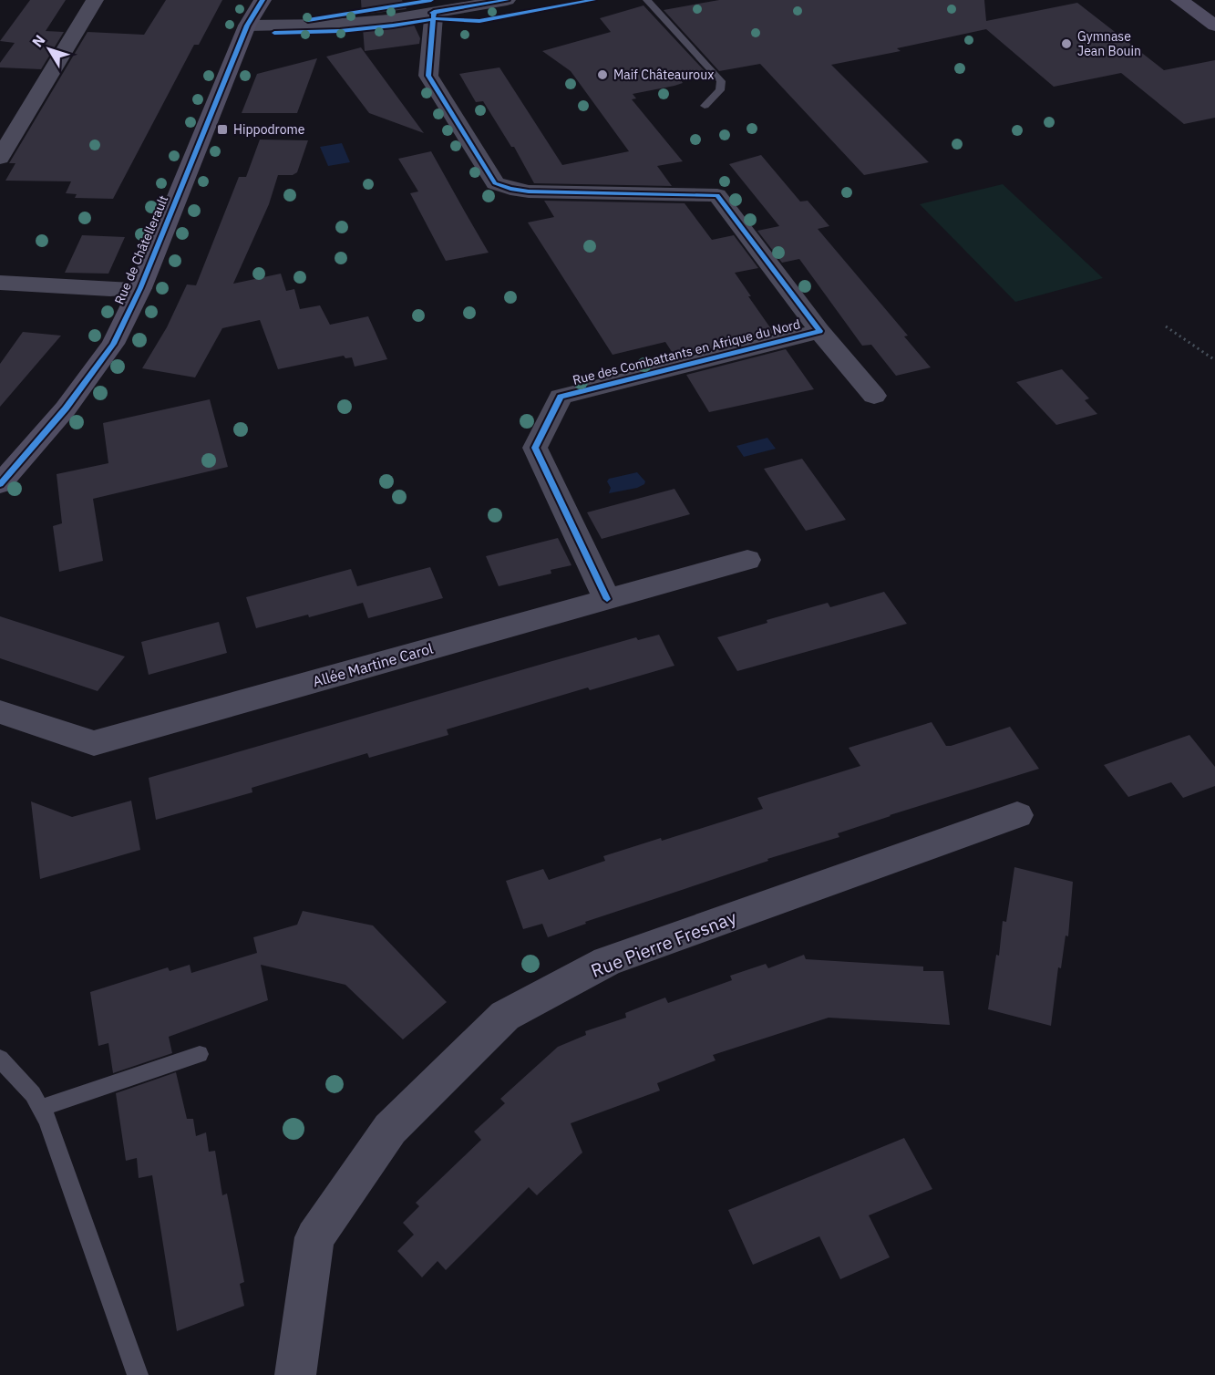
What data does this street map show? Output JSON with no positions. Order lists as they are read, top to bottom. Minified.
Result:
{"streets":{"main road":["Rue de Châtellerault"],"street":["Rue des Combattants en Afrique du Nord","Allée Martine Carol","Rue Pierre Fresnay"]},"crossings":[["Rue des Combattants en Afrique du Nord","Allée Martine Carol"]],"places":{"other":["Gymnase Jean Bouin","Maif Châteauroux"],"transit":["Hippodrome"]},"north":"top left"}
